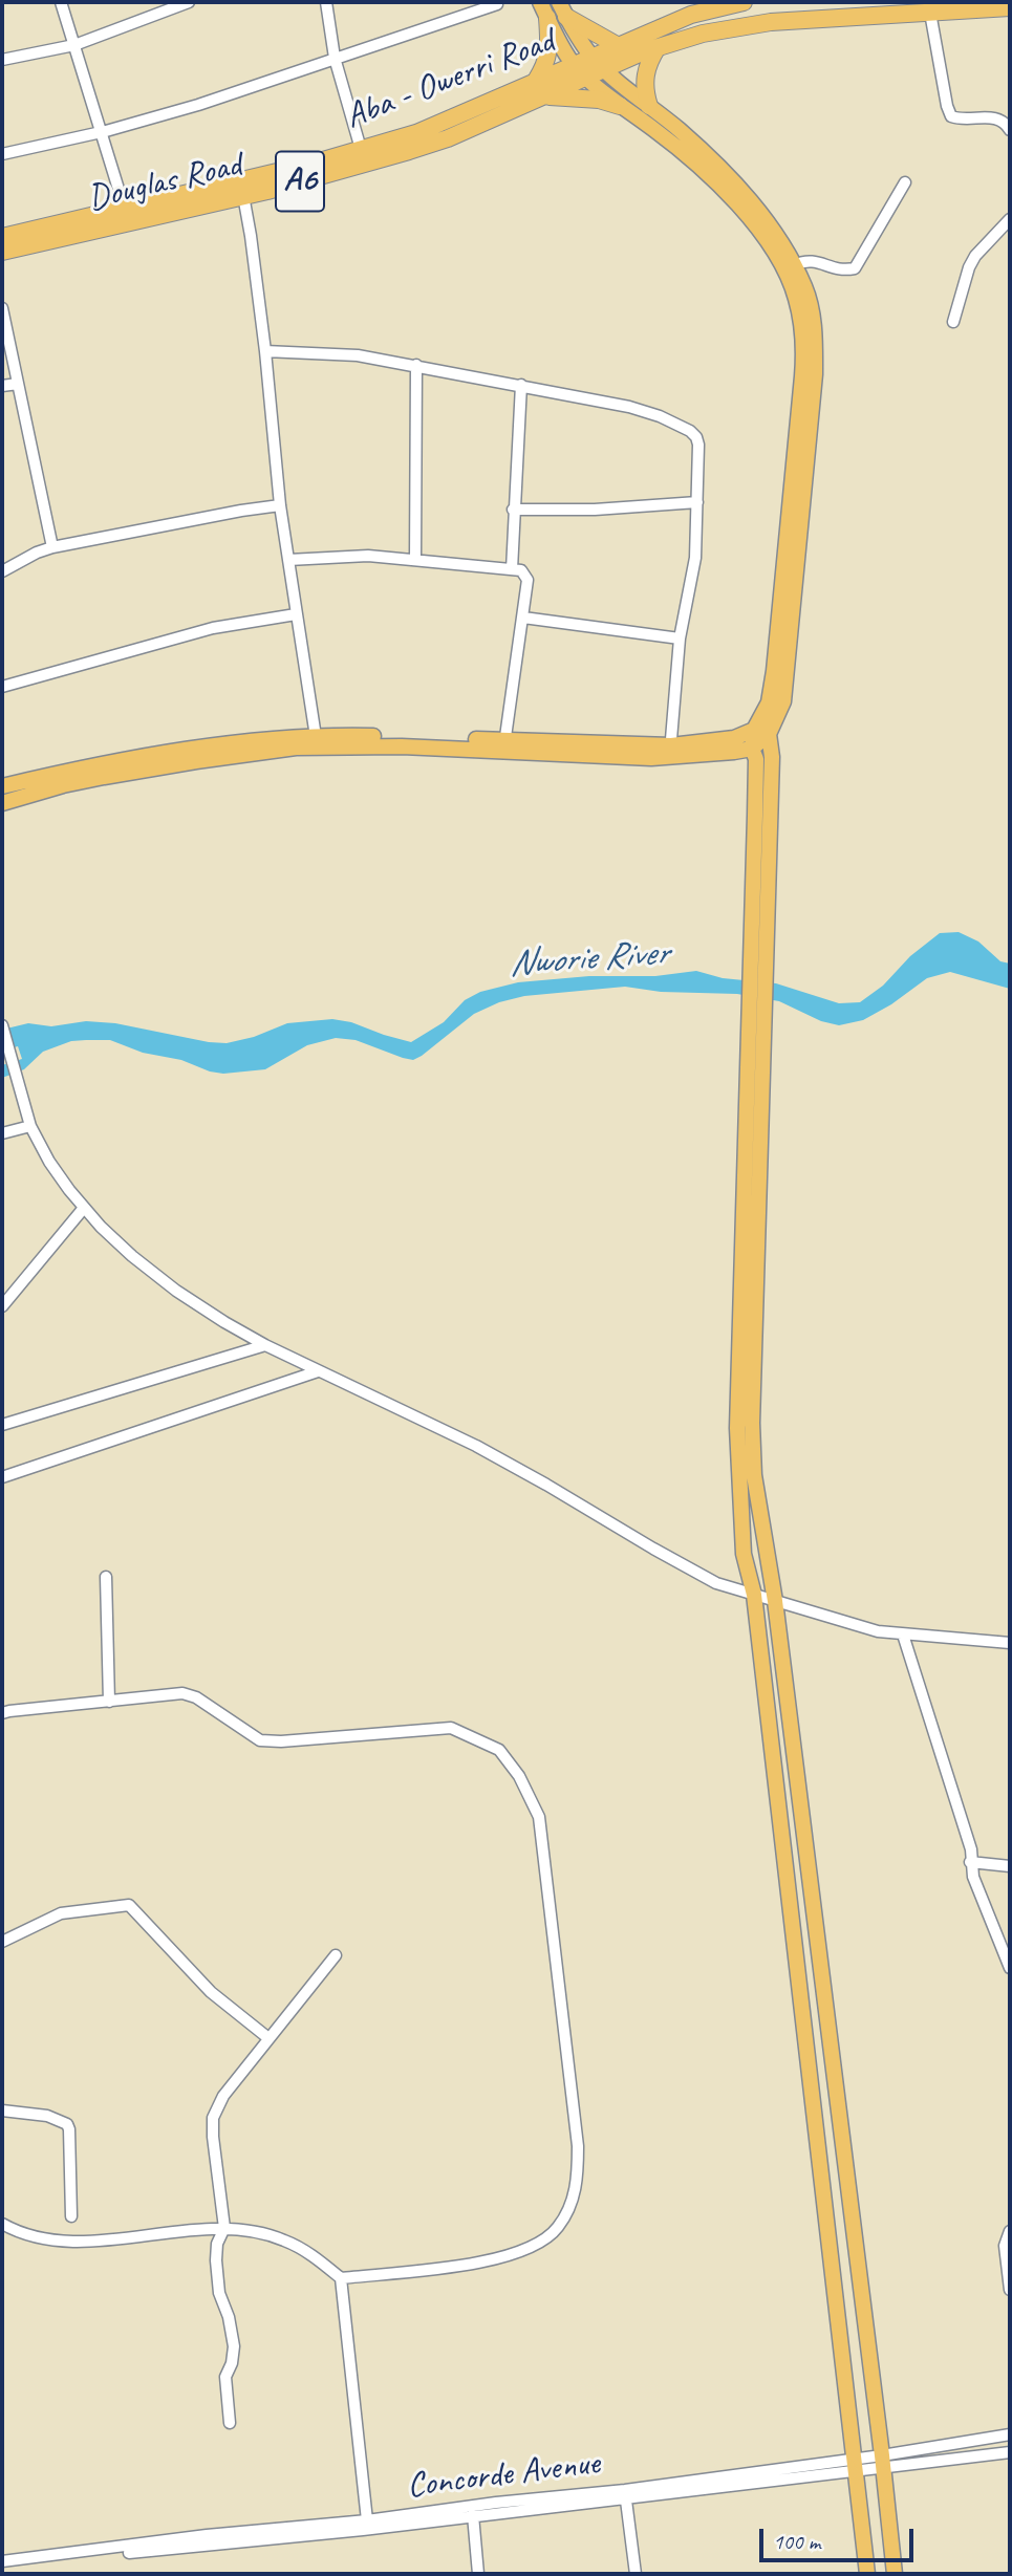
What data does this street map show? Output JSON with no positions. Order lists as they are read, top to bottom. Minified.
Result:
{"streets":{"highway":["Aba - Owerri Road","A6","Douglas Road"],"street":["Concorde Avenue"]},"crossings":[["Aba - Owerri Road","Douglas Road"],["A6","Douglas Road"]],"water":["Nworie River"],"scale_bar":"100 m"}
